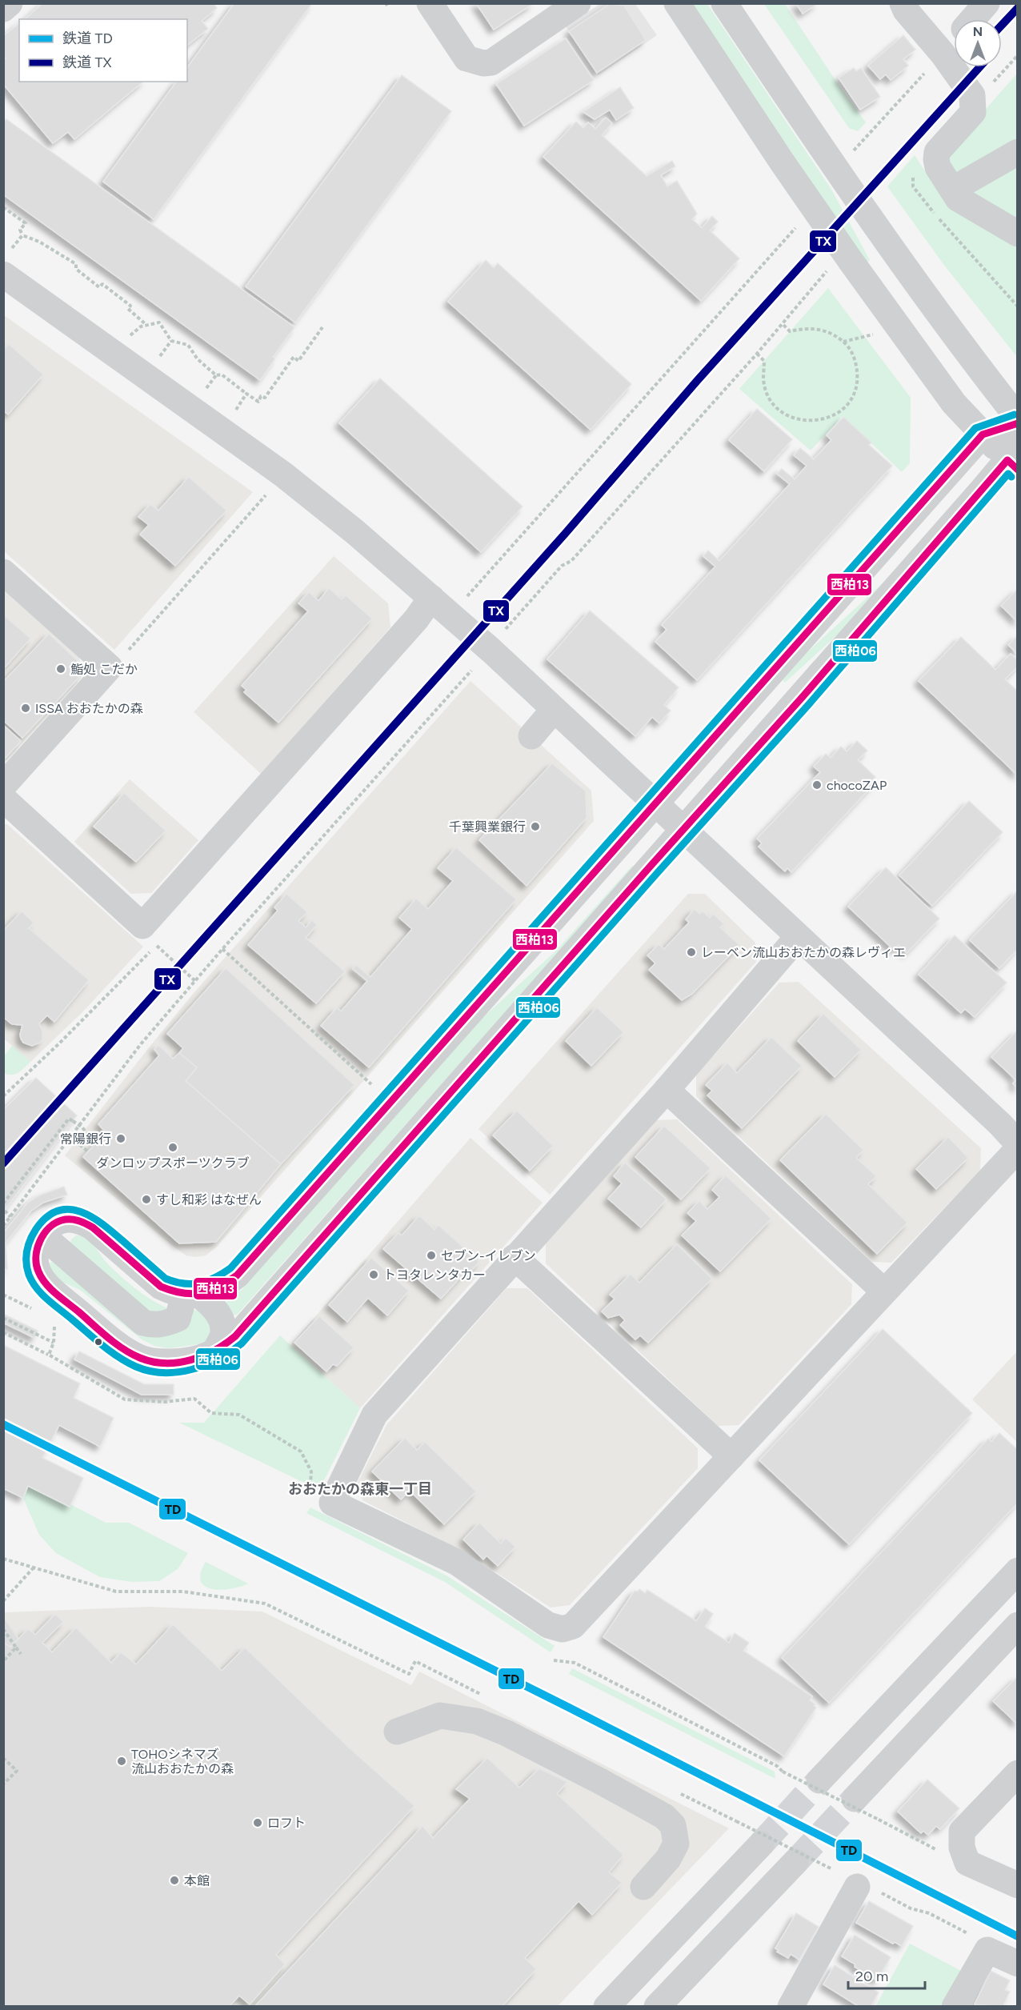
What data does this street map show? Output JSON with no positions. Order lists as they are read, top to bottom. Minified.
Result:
{"districts":["おおたかの森東一丁目"],"places":["鮨処 こだか","ISSA おおたかの森","chocoZAP","千葉興業銀行","レーベン流山おおたかの森レヴィエ","常陽銀行","ダンロップスポーツクラブ","すし和彩 はなぜん","セブン-イレブン","トヨタレンタカー","TOHOシネマズ 流山おおたかの森","ロフト","本館"],"lines":["rail line TX","transit line 西柏06","transit line 西柏13","rail line TD"],"legend":["鉄道 TD","鉄道 TX"],"scale_bar":"20 m","north":"top"}
